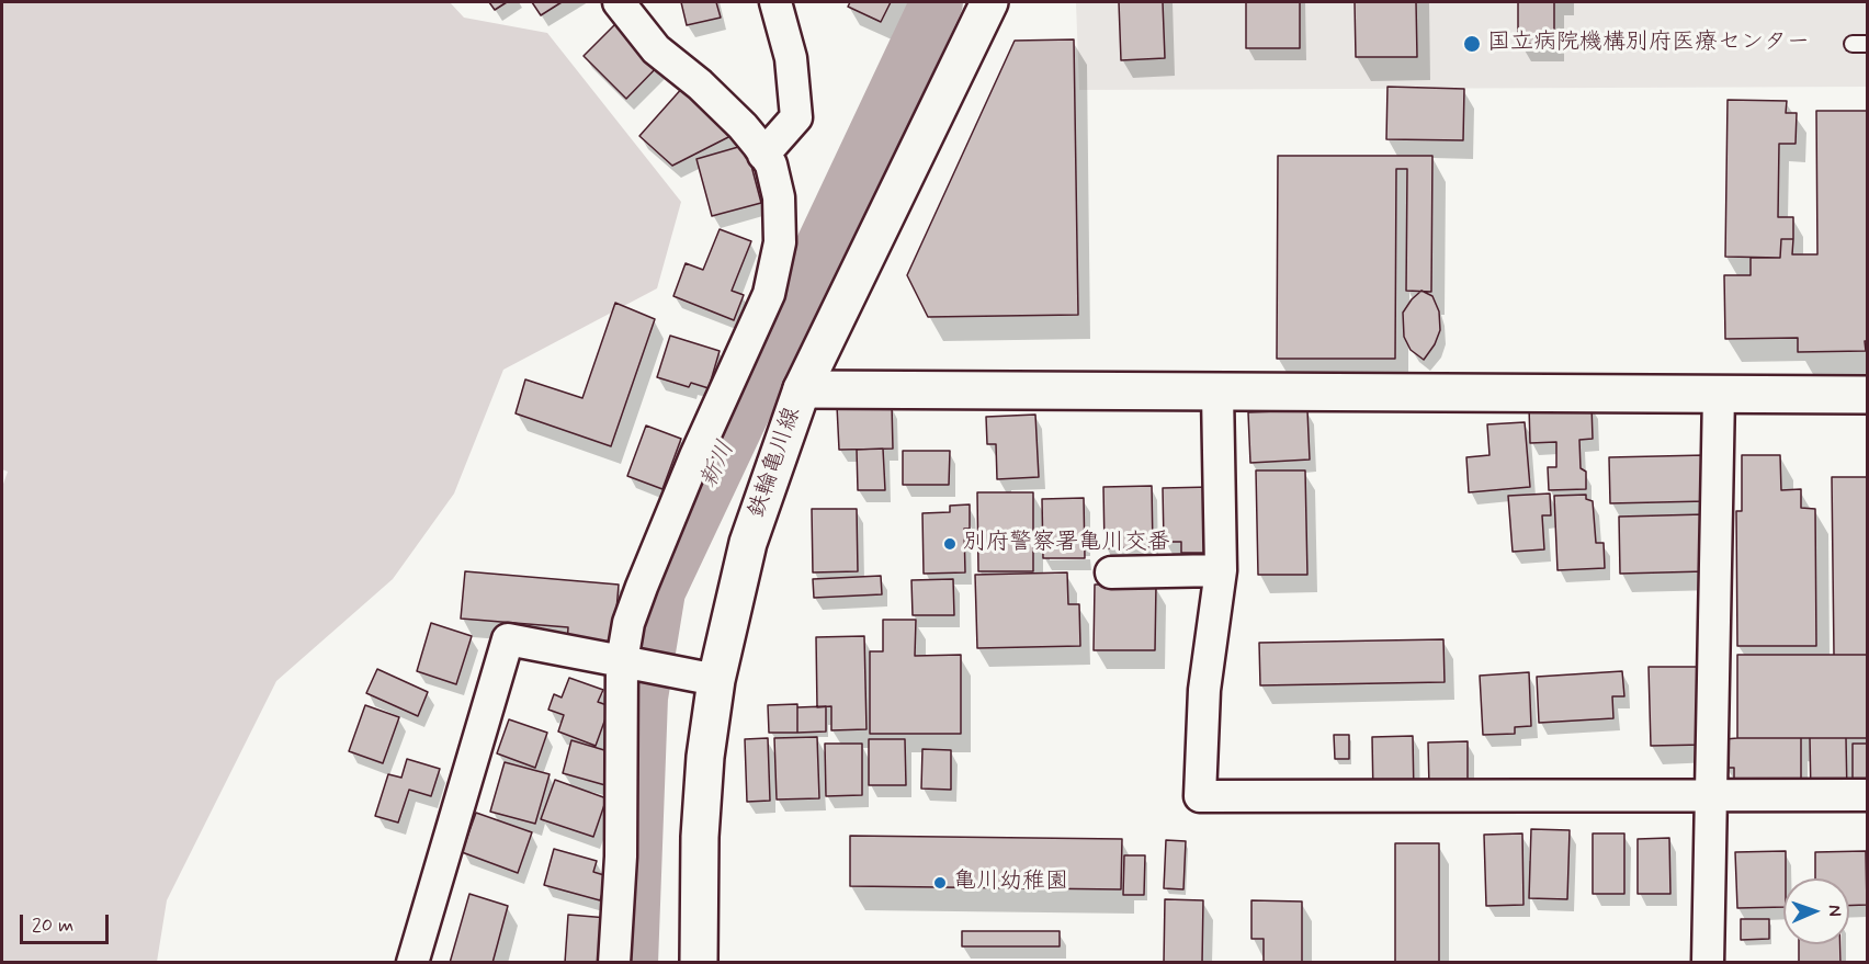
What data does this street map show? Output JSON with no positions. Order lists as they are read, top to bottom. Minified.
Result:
{"streets":{"street":["鉄輪亀川線"]},"water":["新川"],"places":["国立病院機構別府医療センター","別府警察署亀川交番","亀川幼稚園"],"scale_bar":"20 m","north":"right"}
